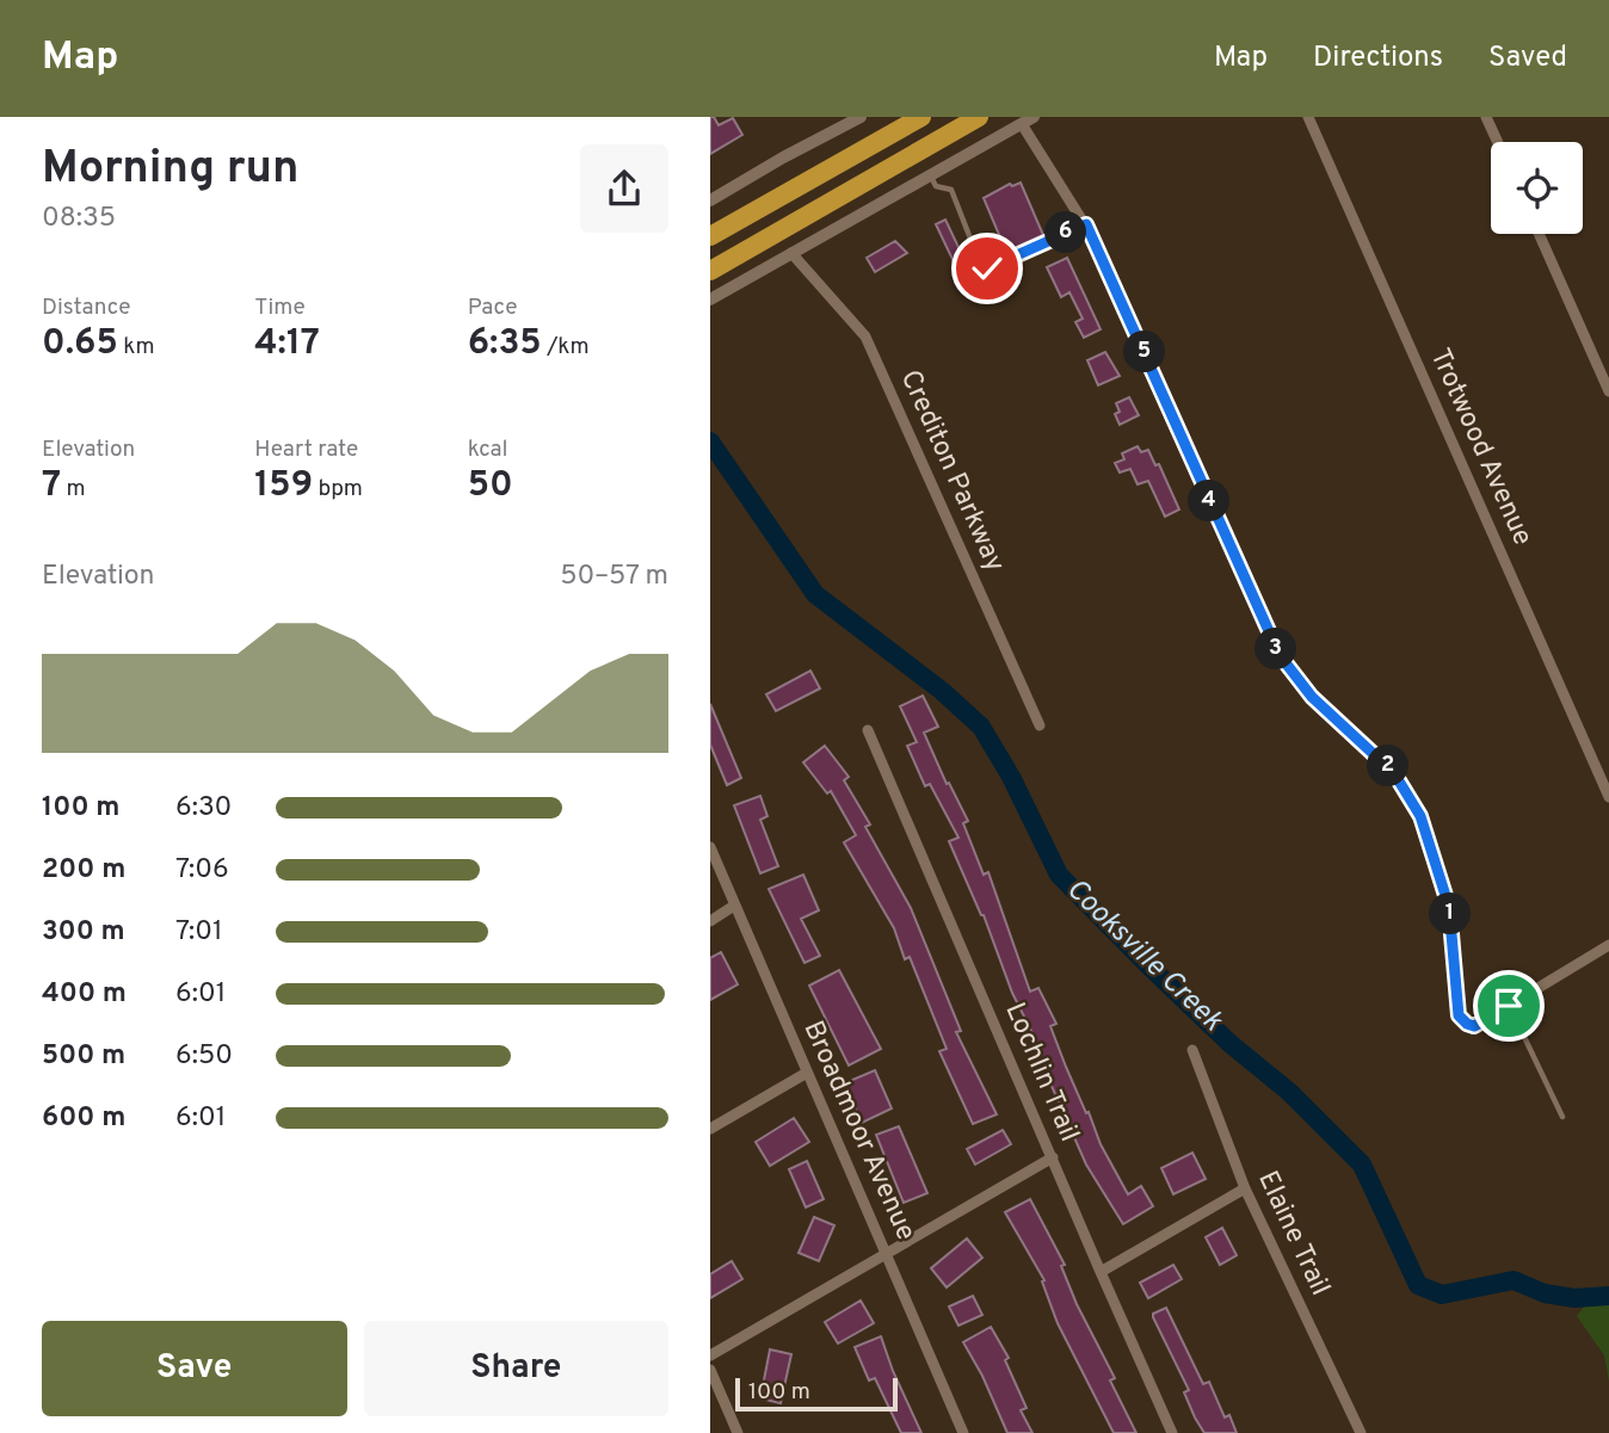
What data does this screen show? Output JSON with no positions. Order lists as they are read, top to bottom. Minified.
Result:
{"streets":{"street":["Trotwood Avenue","Crediton Parkway","Lochlin Trail","Broadmoor Avenue","Elaine Trail"]},"water":["Cooksville Creek"],"scale_bar":"100 m","page":{"header":"Map","nav":["Map","Directions","Saved"],"heading":["Morning run","08:35"],"pins":["6","5","4","3","2","1"],"stats":[["Distance","0.65 km"],["Time","4:17"],["Pace","6:35 /km"],["Elevation","7 m"],["Heart rate","159 bpm"],["kcal","50"]],"chart":["Elevation","50–57 m"],"list":[{"name":"100 m","note":"6:30"},{"name":"200 m","note":"7:06"},{"name":"300 m","note":"7:01"},{"name":"400 m","note":"6:01"},{"name":"500 m","note":"6:50"},{"name":"600 m","note":"6:01"}],"buttons":["Save","Share"],"scale":"100 m"}}
